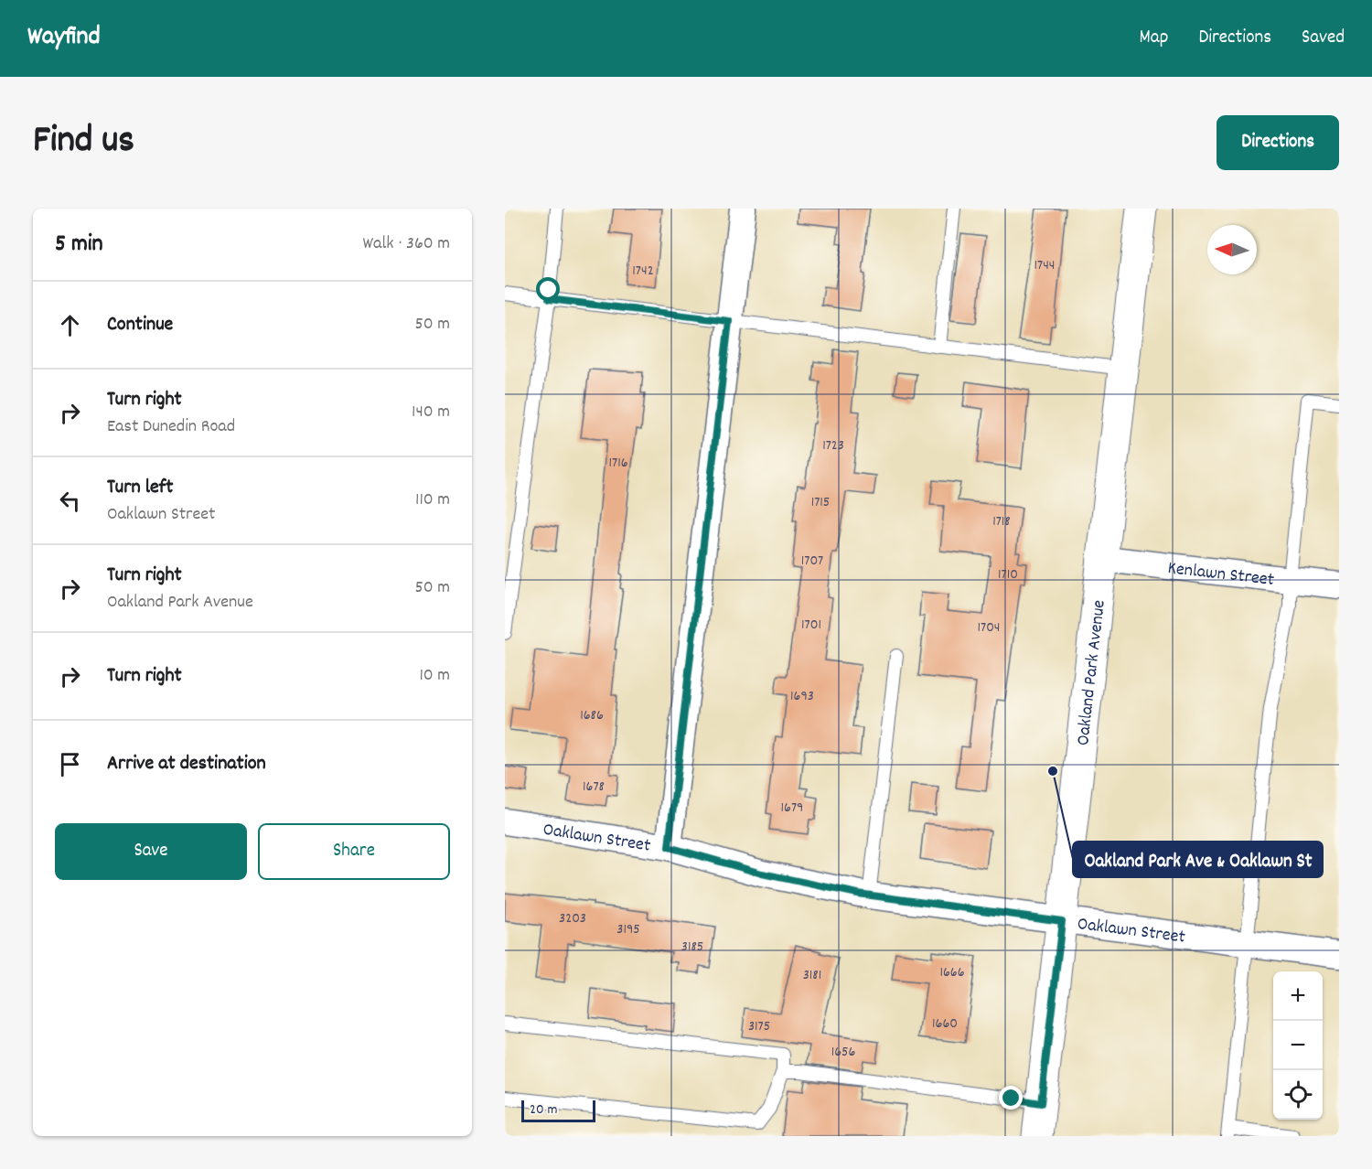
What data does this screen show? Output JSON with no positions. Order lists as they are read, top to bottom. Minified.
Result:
{"streets":{"main road":["Oakland Park Avenue"],"street":["Kenlawn Street","Oaklawn Street"]},"crossings":[["Kenlawn Street","Oakland Park Avenue"],["Oakland Park Avenue","Oaklawn Street"]],"places":["Oakland Park Ave & Oaklawn St"],"house_numbers":["1744","1742","1723","1716","1715","1718","1707","1710","1701","1704","1693","1686","1678","1679","3203","3195","3185","1666","3181","1660","3175","1656"],"scale_bar":"20 m","north":"left","page":{"header":"Wayfind","nav":["Map","Directions","Saved"],"title":"Find us","buttons":["Directions",["Save","Share"]],"heading":["5 min","Walk · 360 m"],"list":[["Continue","50 m"],["Turn right","East Dunedin Road","140 m"],["Turn left","Oaklawn Street","110 m"],["Turn right","Oakland Park Avenue","50 m"],["Turn right","10 m"],"Arrive at destination"],"map_buttons":["+","−"],"scale":"20 m"}}
